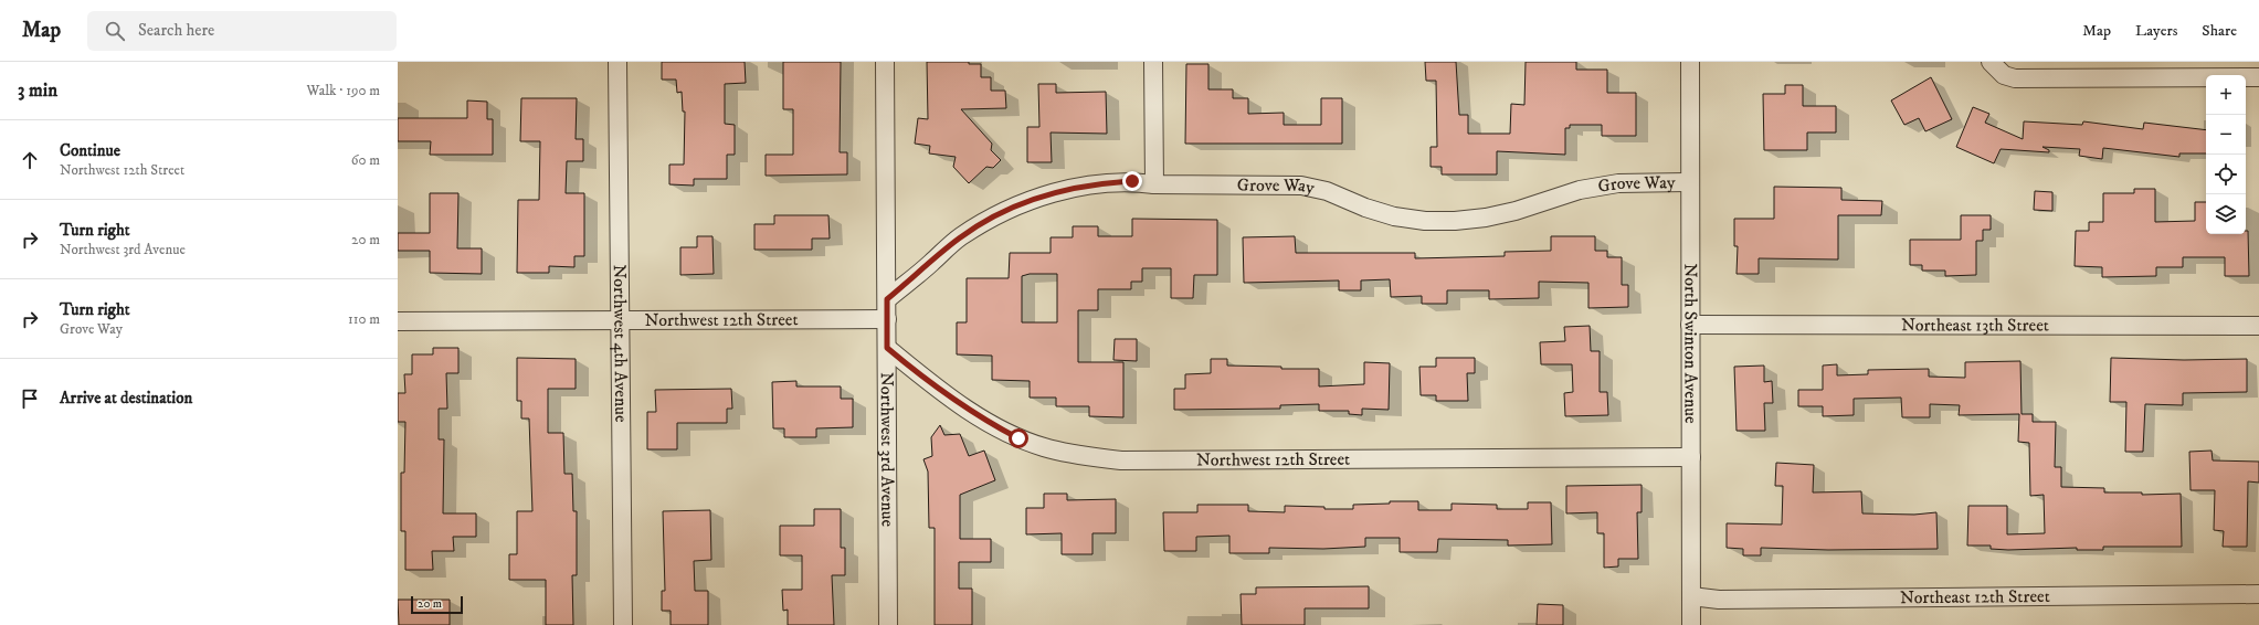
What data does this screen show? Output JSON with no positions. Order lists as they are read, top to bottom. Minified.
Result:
{"streets":{"street":["Grove Way","Northwest 12th Street","Northeast 13th Street","Northwest 4th Avenue","North Swinton Avenue","Northwest 3rd Avenue","Northeast 12th Street"]},"crossings":[["Grove Way","North Swinton Avenue"],["Grove Way","Northwest 3rd Avenue"],["Northwest 12th Street","Northwest 4th Avenue"],["Northwest 12th Street","North Swinton Avenue"],["Northwest 12th Street","Northwest 3rd Avenue"],["Northeast 13th Street","North Swinton Avenue"],["North Swinton Avenue","Northeast 12th Street"]],"scale_bar":"20 m","page":{"header":"Map","search":"Search here","nav":["Map","Layers","Share"],"heading":["3 min","Walk · 190 m"],"map_buttons":["+","−"],"list":[["Continue","Northwest 12th Street","60 m"],["Turn right","Northwest 3rd Avenue","20 m"],["Turn right","Grove Way","110 m"],"Arrive at destination"],"scale":"20 m"}}
